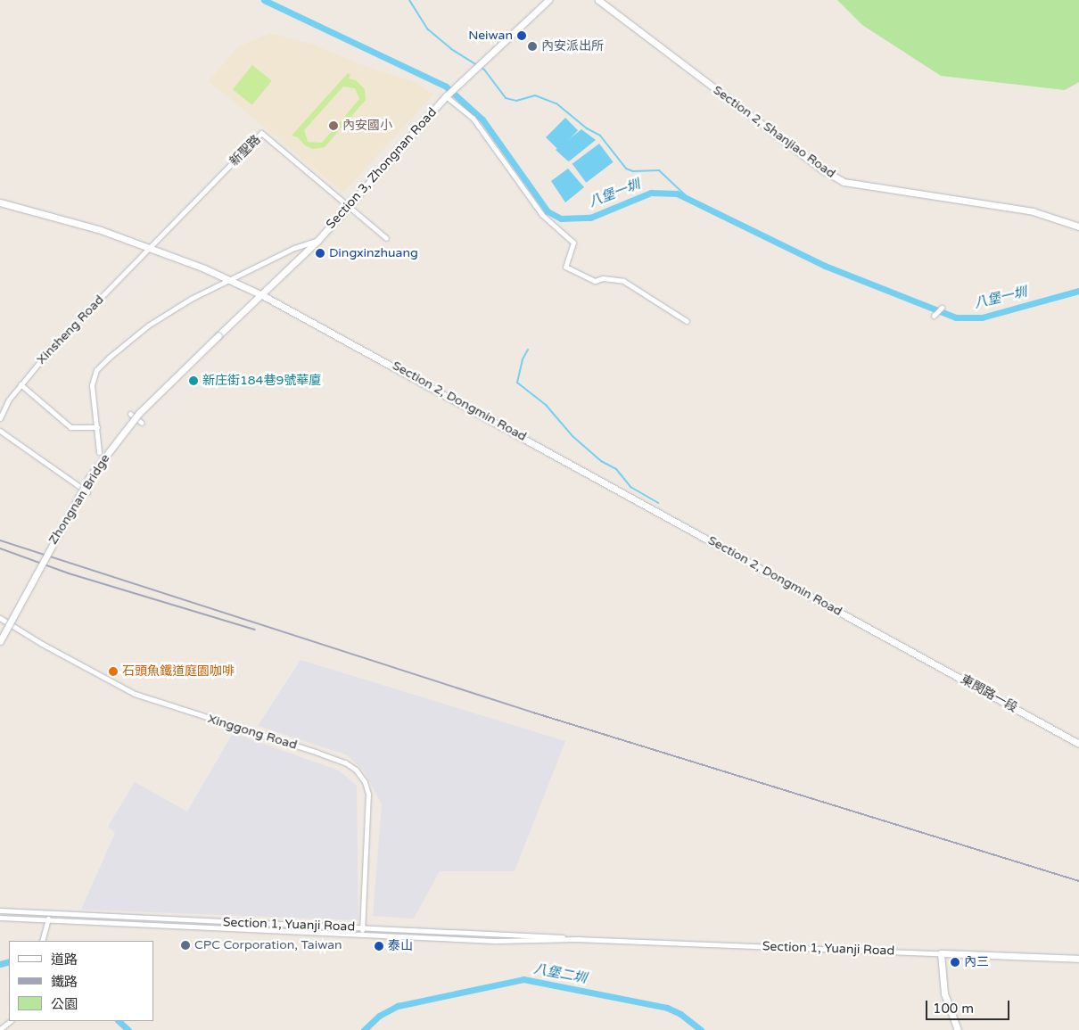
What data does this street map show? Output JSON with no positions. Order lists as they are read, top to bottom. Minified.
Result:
{"streets":{"main road":["Section 2, Shanjiao Road","Section 3, Zhongnan Road","Section 2, Dongmin Road","Zhongnan Bridge","東閔路一段","Section 1, Yuanji Road"],"street":["新聖路","Xinsheng Road","Xinggong Road"]},"crossings":[["新聖路","Section 3, Zhongnan Road"],["新聖路","Xinsheng Road"],["新聖路","Section 2, Dongmin Road"],["Section 3, Zhongnan Road","Section 2, Dongmin Road"],["Section 3, Zhongnan Road","Zhongnan Bridge"],["Xinsheng Road","Section 2, Dongmin Road"],["Section 2, Dongmin Road","東閔路一段"],["Xinggong Road","Section 1, Yuanji Road"]],"water":["八堡一圳","八堡二圳"],"places":["Neiwan","內安派出所","內安國小","Dingxinzhuang","新庄街184巷9號華廈","石頭魚鐵道庭園咖啡","CPC Corporation, Taiwan","泰山","內三"],"legend":["道路","鐵路","公園"],"scale_bar":"100 m"}
